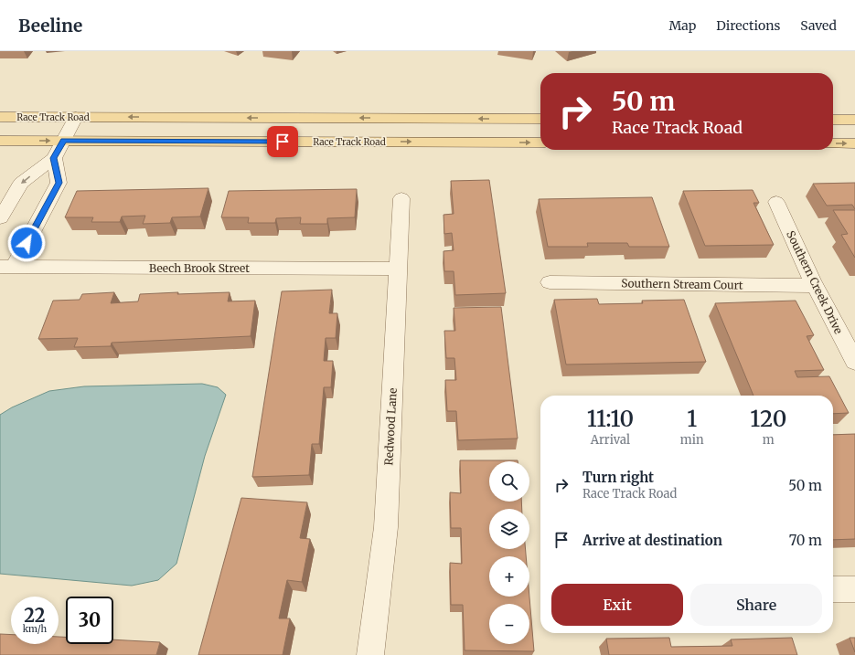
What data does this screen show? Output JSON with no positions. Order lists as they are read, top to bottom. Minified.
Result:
{"streets":{"main road":["Race Track Road"],"street":["Beech Brook Street","Southern Creek Drive","Southern Stream Court","Redwood Lane"]},"crossings":[["Beech Brook Street","Redwood Lane"],["Southern Creek Drive","Southern Stream Court"]],"page":{"header":"Beeline","nav":["Map","Directions","Saved"],"turn":["50 m","Race Track Road"],"eta":["11:10","Arrival","1","min","120","m"],"list":[{"name":"Turn right","note":"Race Track Road","value":"50 m"},{"name":"Arrive at destination","value":"70 m"}],"map_buttons":["+","−"],"buttons":["Exit","Share"],"speed":"22 km/h","limit":"30"}}
